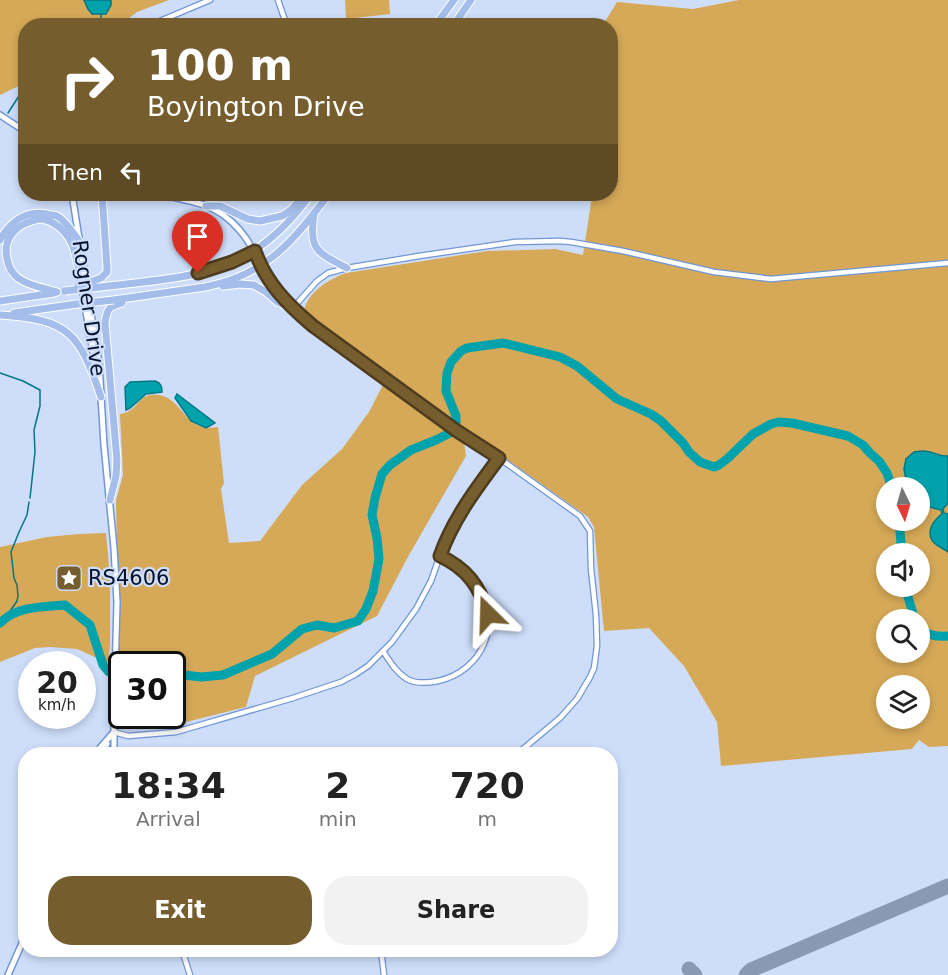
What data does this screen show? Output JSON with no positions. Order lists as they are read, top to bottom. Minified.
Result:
{"streets":{"street":["Rogner Drive"]},"places":{"place":["RS4606"]},"north":"bottom","page":{"turn":["100 m","Boyington Drive"],"then":"Then","speed":"20 km/h","limit":"30","eta":["18:34","Arrival","2","min","720","m"],"buttons":["Exit","Share"]}}
